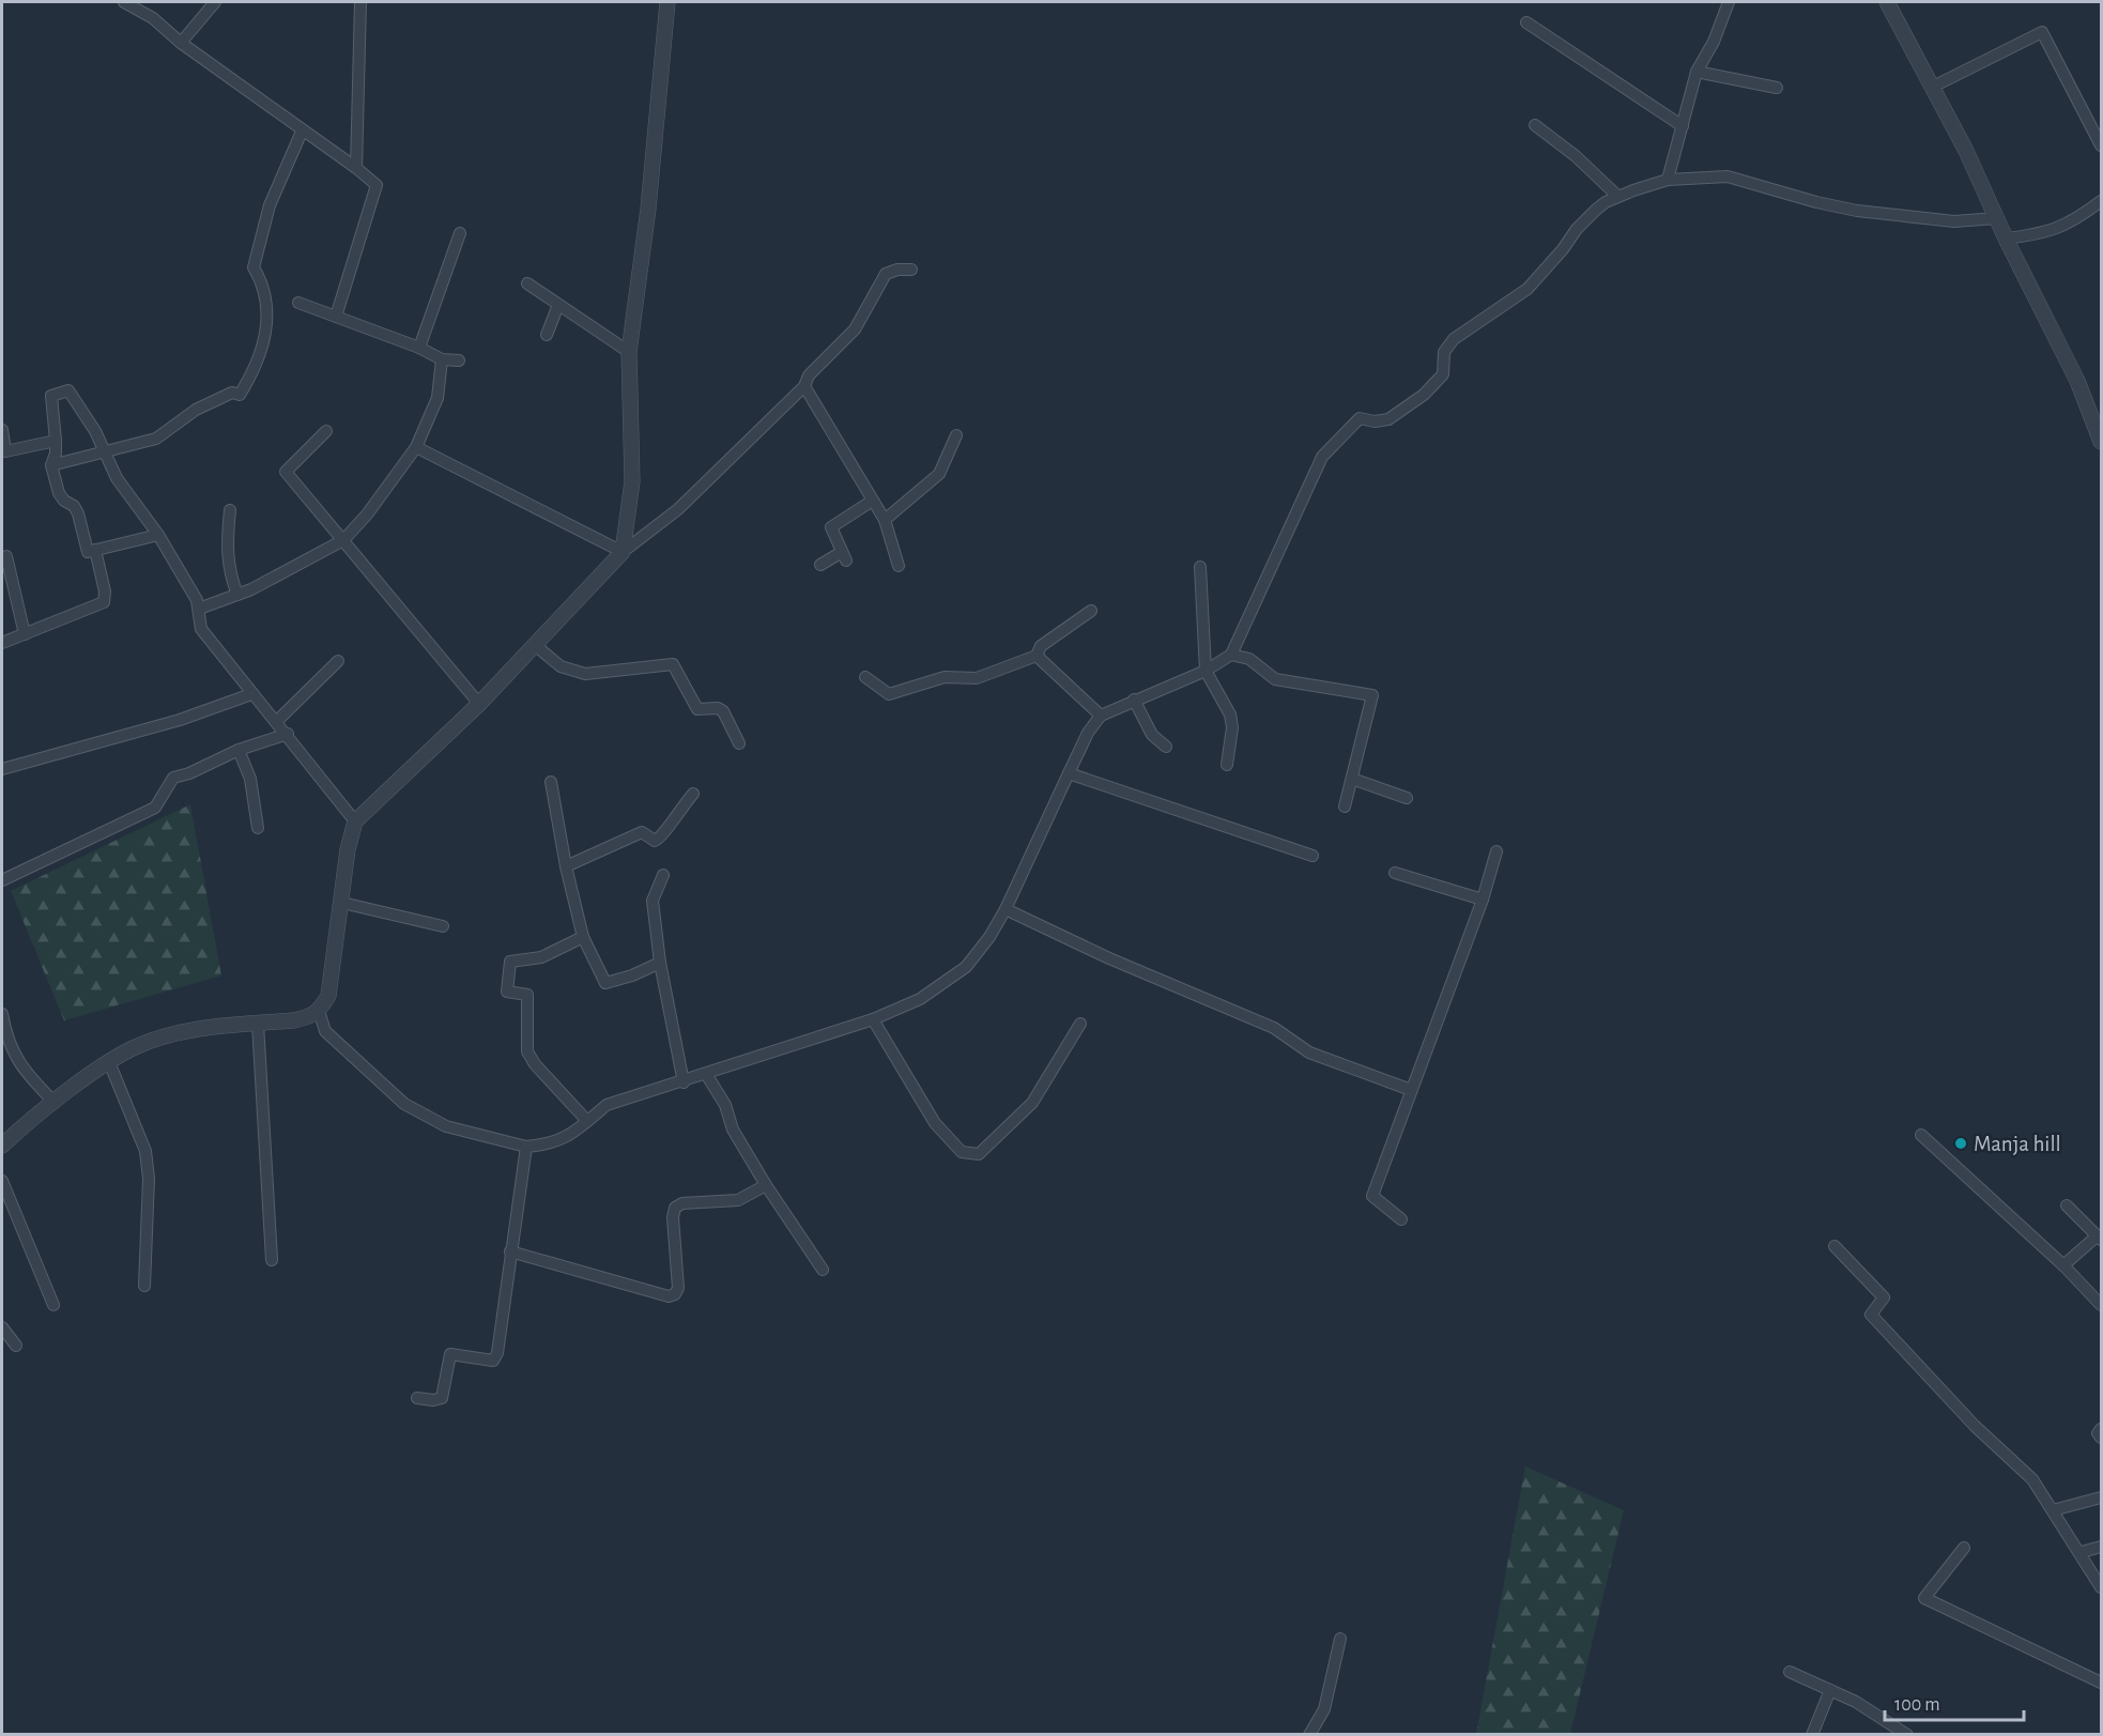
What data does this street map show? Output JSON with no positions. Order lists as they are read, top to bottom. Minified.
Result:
{"places":["Manja hill"],"scale_bar":"100 m"}
